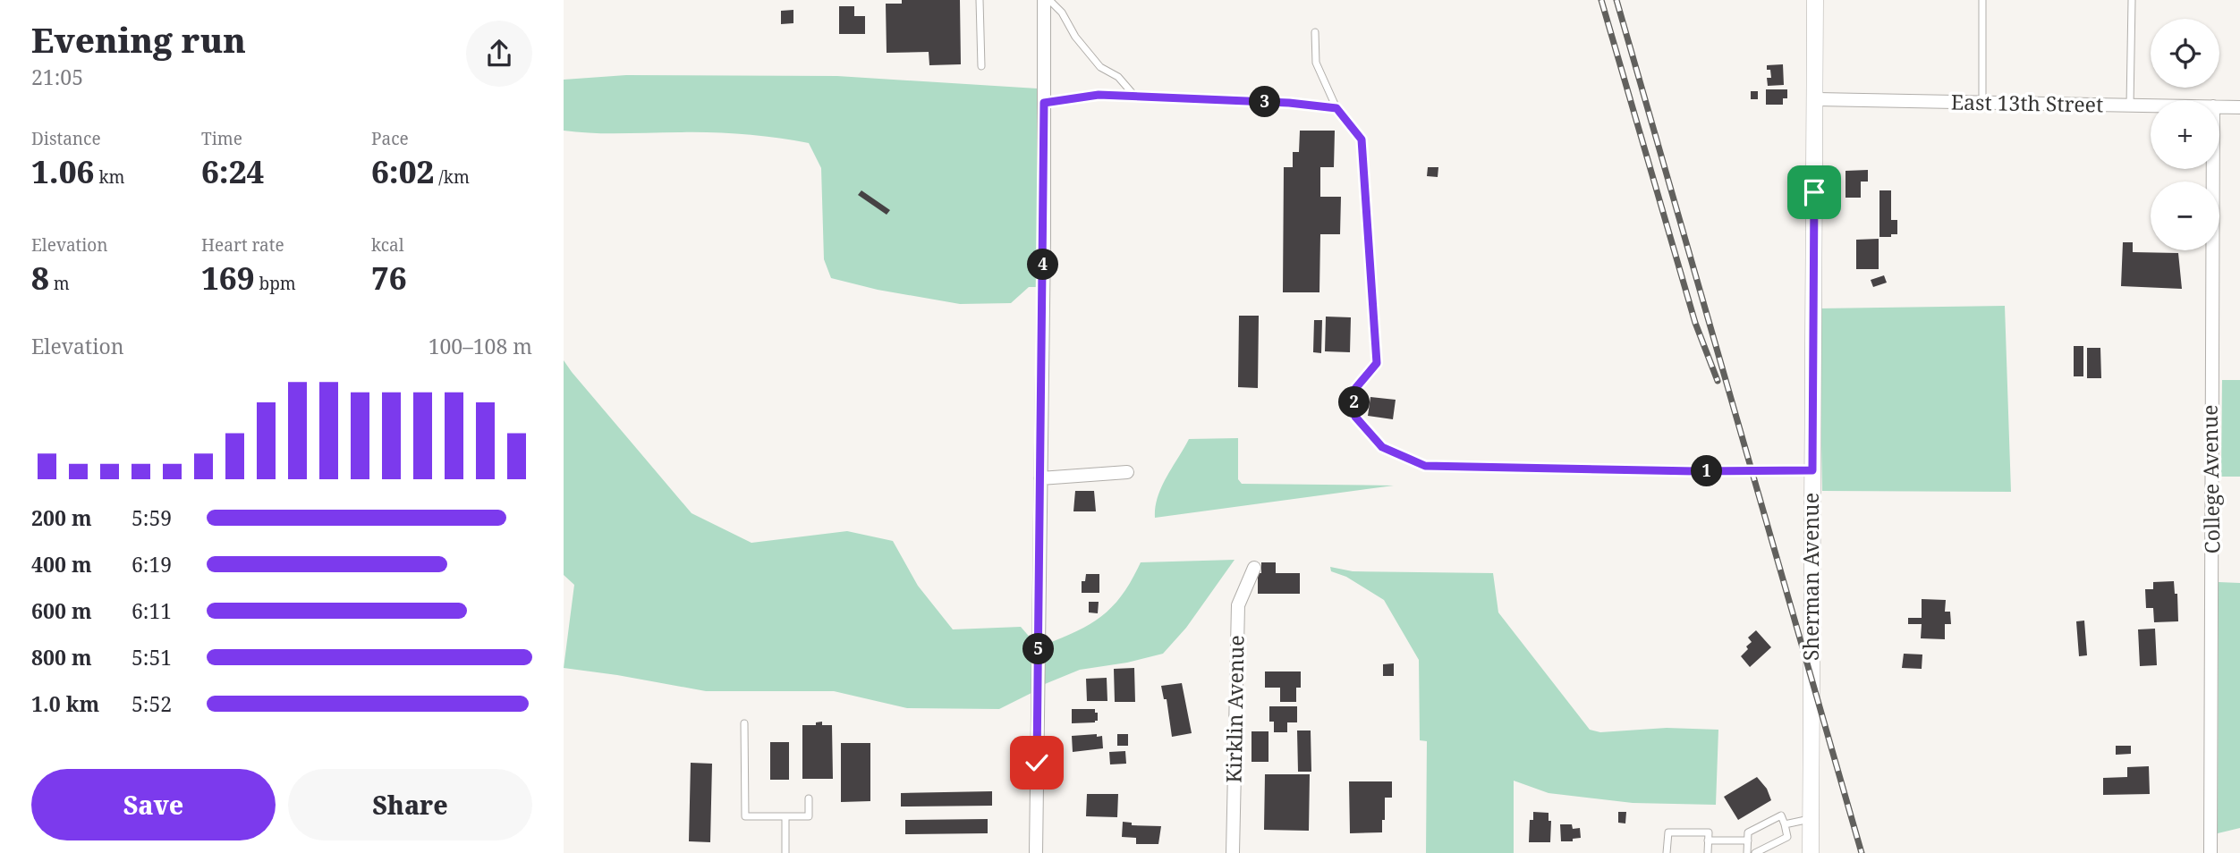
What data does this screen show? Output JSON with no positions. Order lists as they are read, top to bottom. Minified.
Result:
{"streets":{"street":["East 13th Street","College Avenue","Sherman Avenue","Kirklin Avenue"]},"crossings":[["East 13th Street","Sherman Avenue"]],"page":{"heading":["Evening run","21:05"],"map_buttons":["+","−"],"pins":["3","4","2","1","5"],"stats":[["Distance","1.06 km"],["Time","6:24"],["Pace","6:02 /km"],["Elevation","8 m"],["Heart rate","169 bpm"],["kcal","76"]],"chart":["Elevation","100–108 m"],"list":[{"name":"200 m","note":"5:59"},{"name":"400 m","note":"6:19"},{"name":"600 m","note":"6:11"},{"name":"800 m","note":"5:51"},{"name":"1.0 km","note":"5:52"}],"buttons":["Save","Share"]}}
